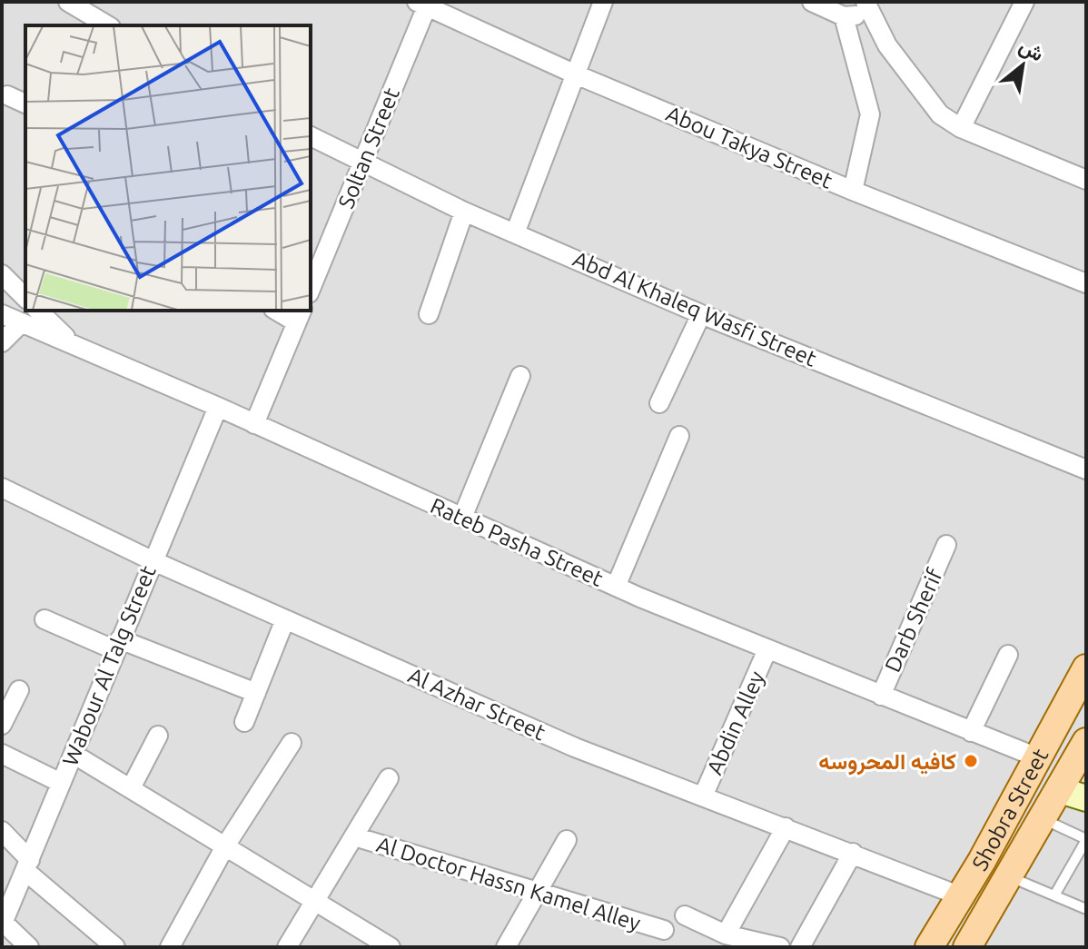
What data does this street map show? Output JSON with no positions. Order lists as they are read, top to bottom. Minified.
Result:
{"streets":{"main road":["Shobra Street"],"street":["Abou Takya Street","Soltan Street","Abd Al Khaleq Wasfi Street","Rateb Pasha Street","Darb Sherif","Wabour Al Talg Street","Al Azhar Street","Abdin Alley","Al Doctor Hassn Kamel Alley"]},"crossings":[["Abou Takya Street","Soltan Street"],["Soltan Street","Abd Al Khaleq Wasfi Street"],["Rateb Pasha Street","Darb Sherif"],["Rateb Pasha Street","Wabour Al Talg Street"],["Rateb Pasha Street","Abdin Alley"],["Rateb Pasha Street","Shobra Street"],["Wabour Al Talg Street","Al Azhar Street"],["Al Azhar Street","Abdin Alley"],["Al Azhar Street","Shobra Street"]],"places":["كافيه المحروسه"],"north":"top right"}
